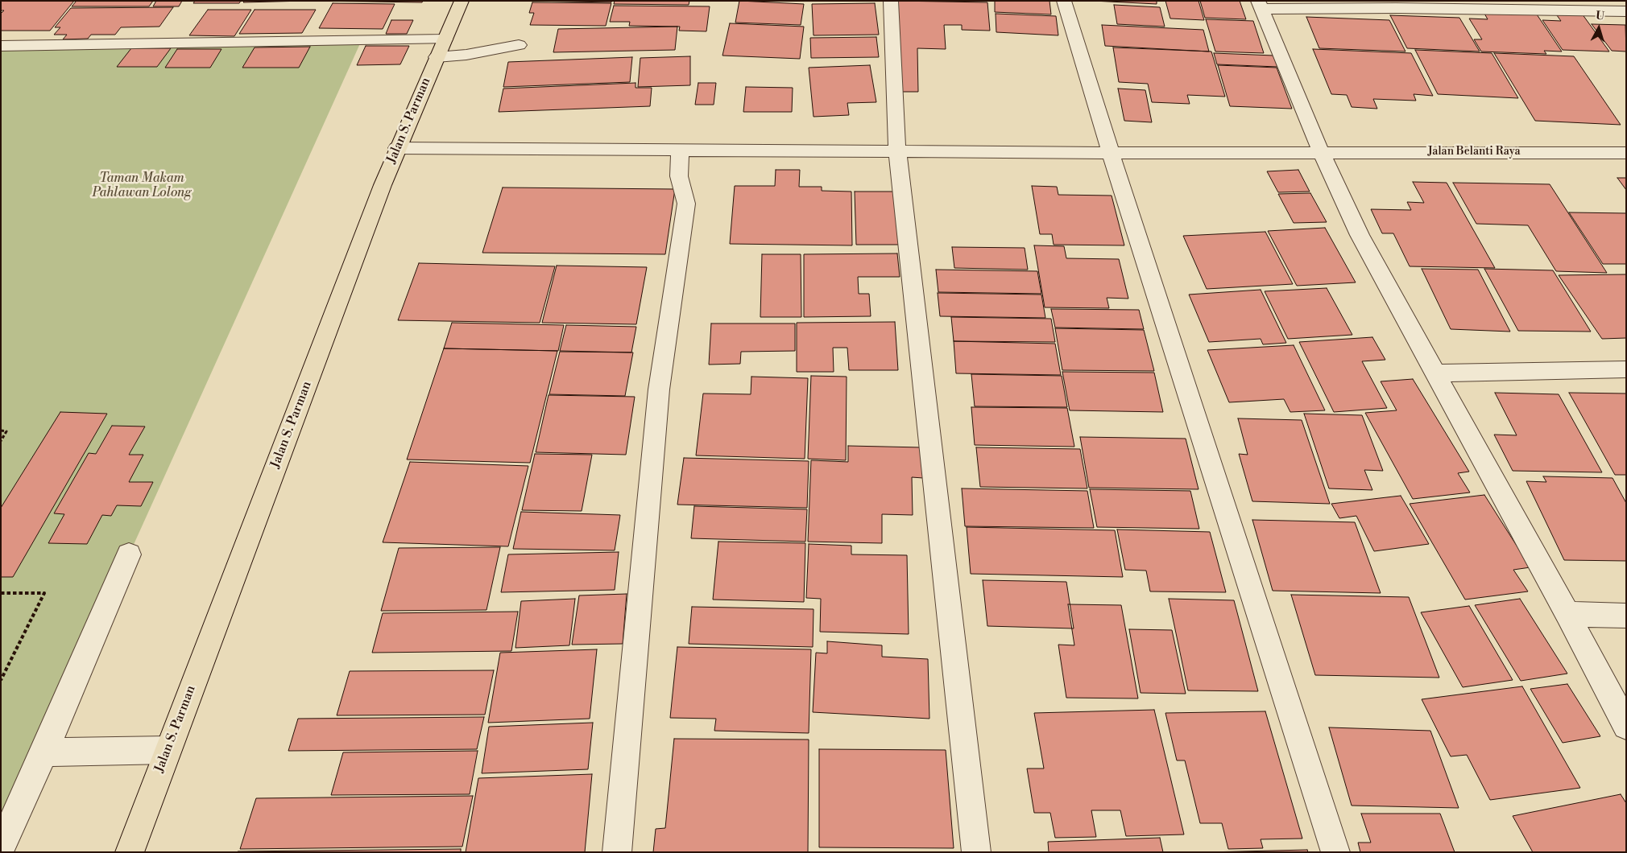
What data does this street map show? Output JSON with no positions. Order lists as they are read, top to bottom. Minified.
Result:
{"streets":{"main road":["Jalan S. Parman"],"street":["Jalan Belanti Raya"]},"crossings":[["Jalan S. Parman","Jalan Belanti Raya"]],"parks":["Taman Makam Pahlawan Lolong"],"north":"top"}
